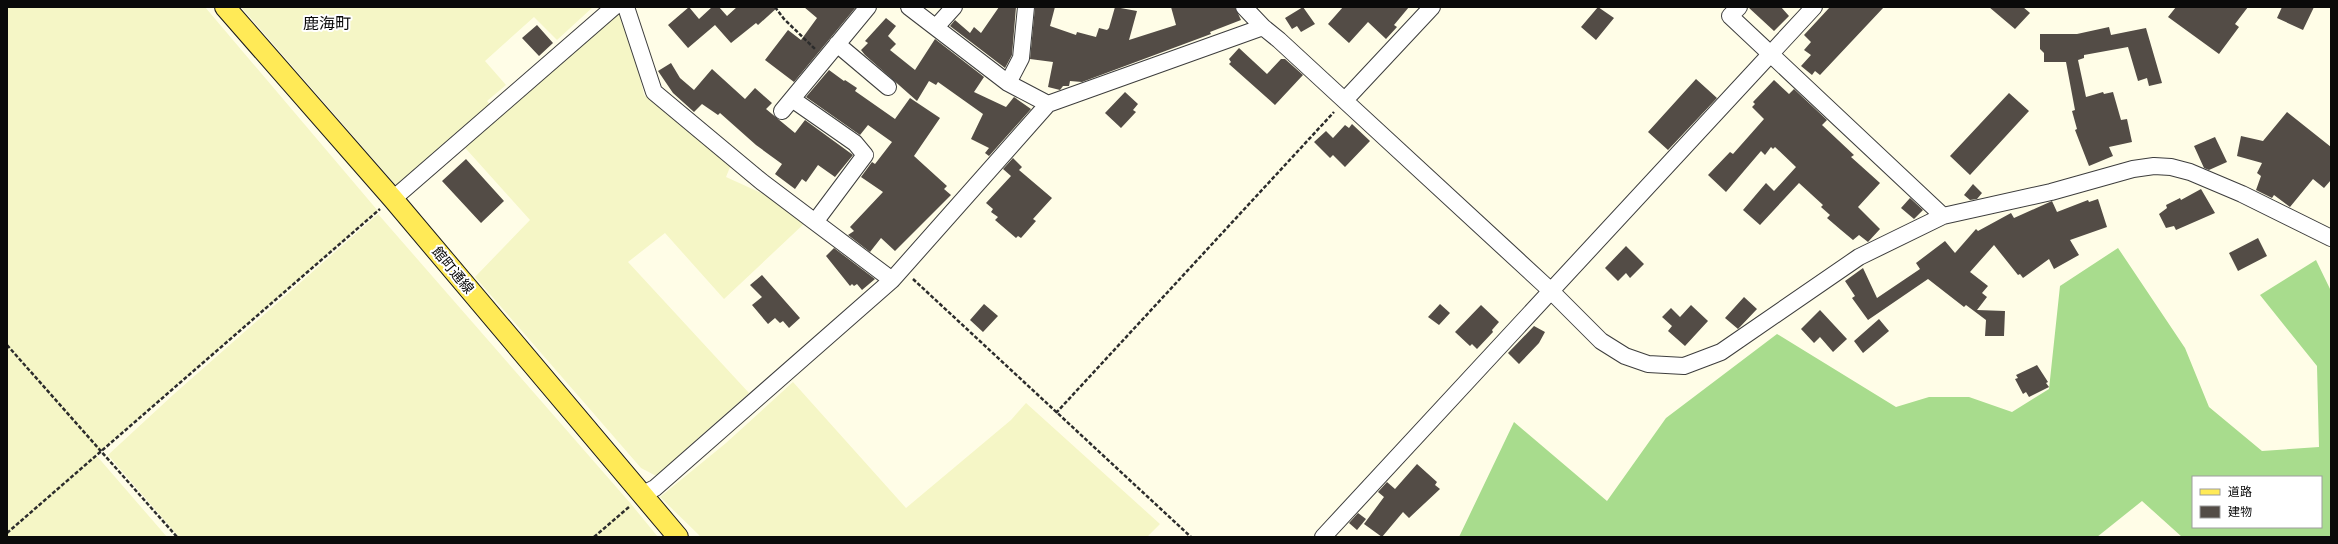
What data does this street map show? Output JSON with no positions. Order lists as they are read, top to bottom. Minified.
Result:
{"streets":{"main road":["館町通線"]},"districts":["鹿海町"],"legend":["道路","建物"]}
